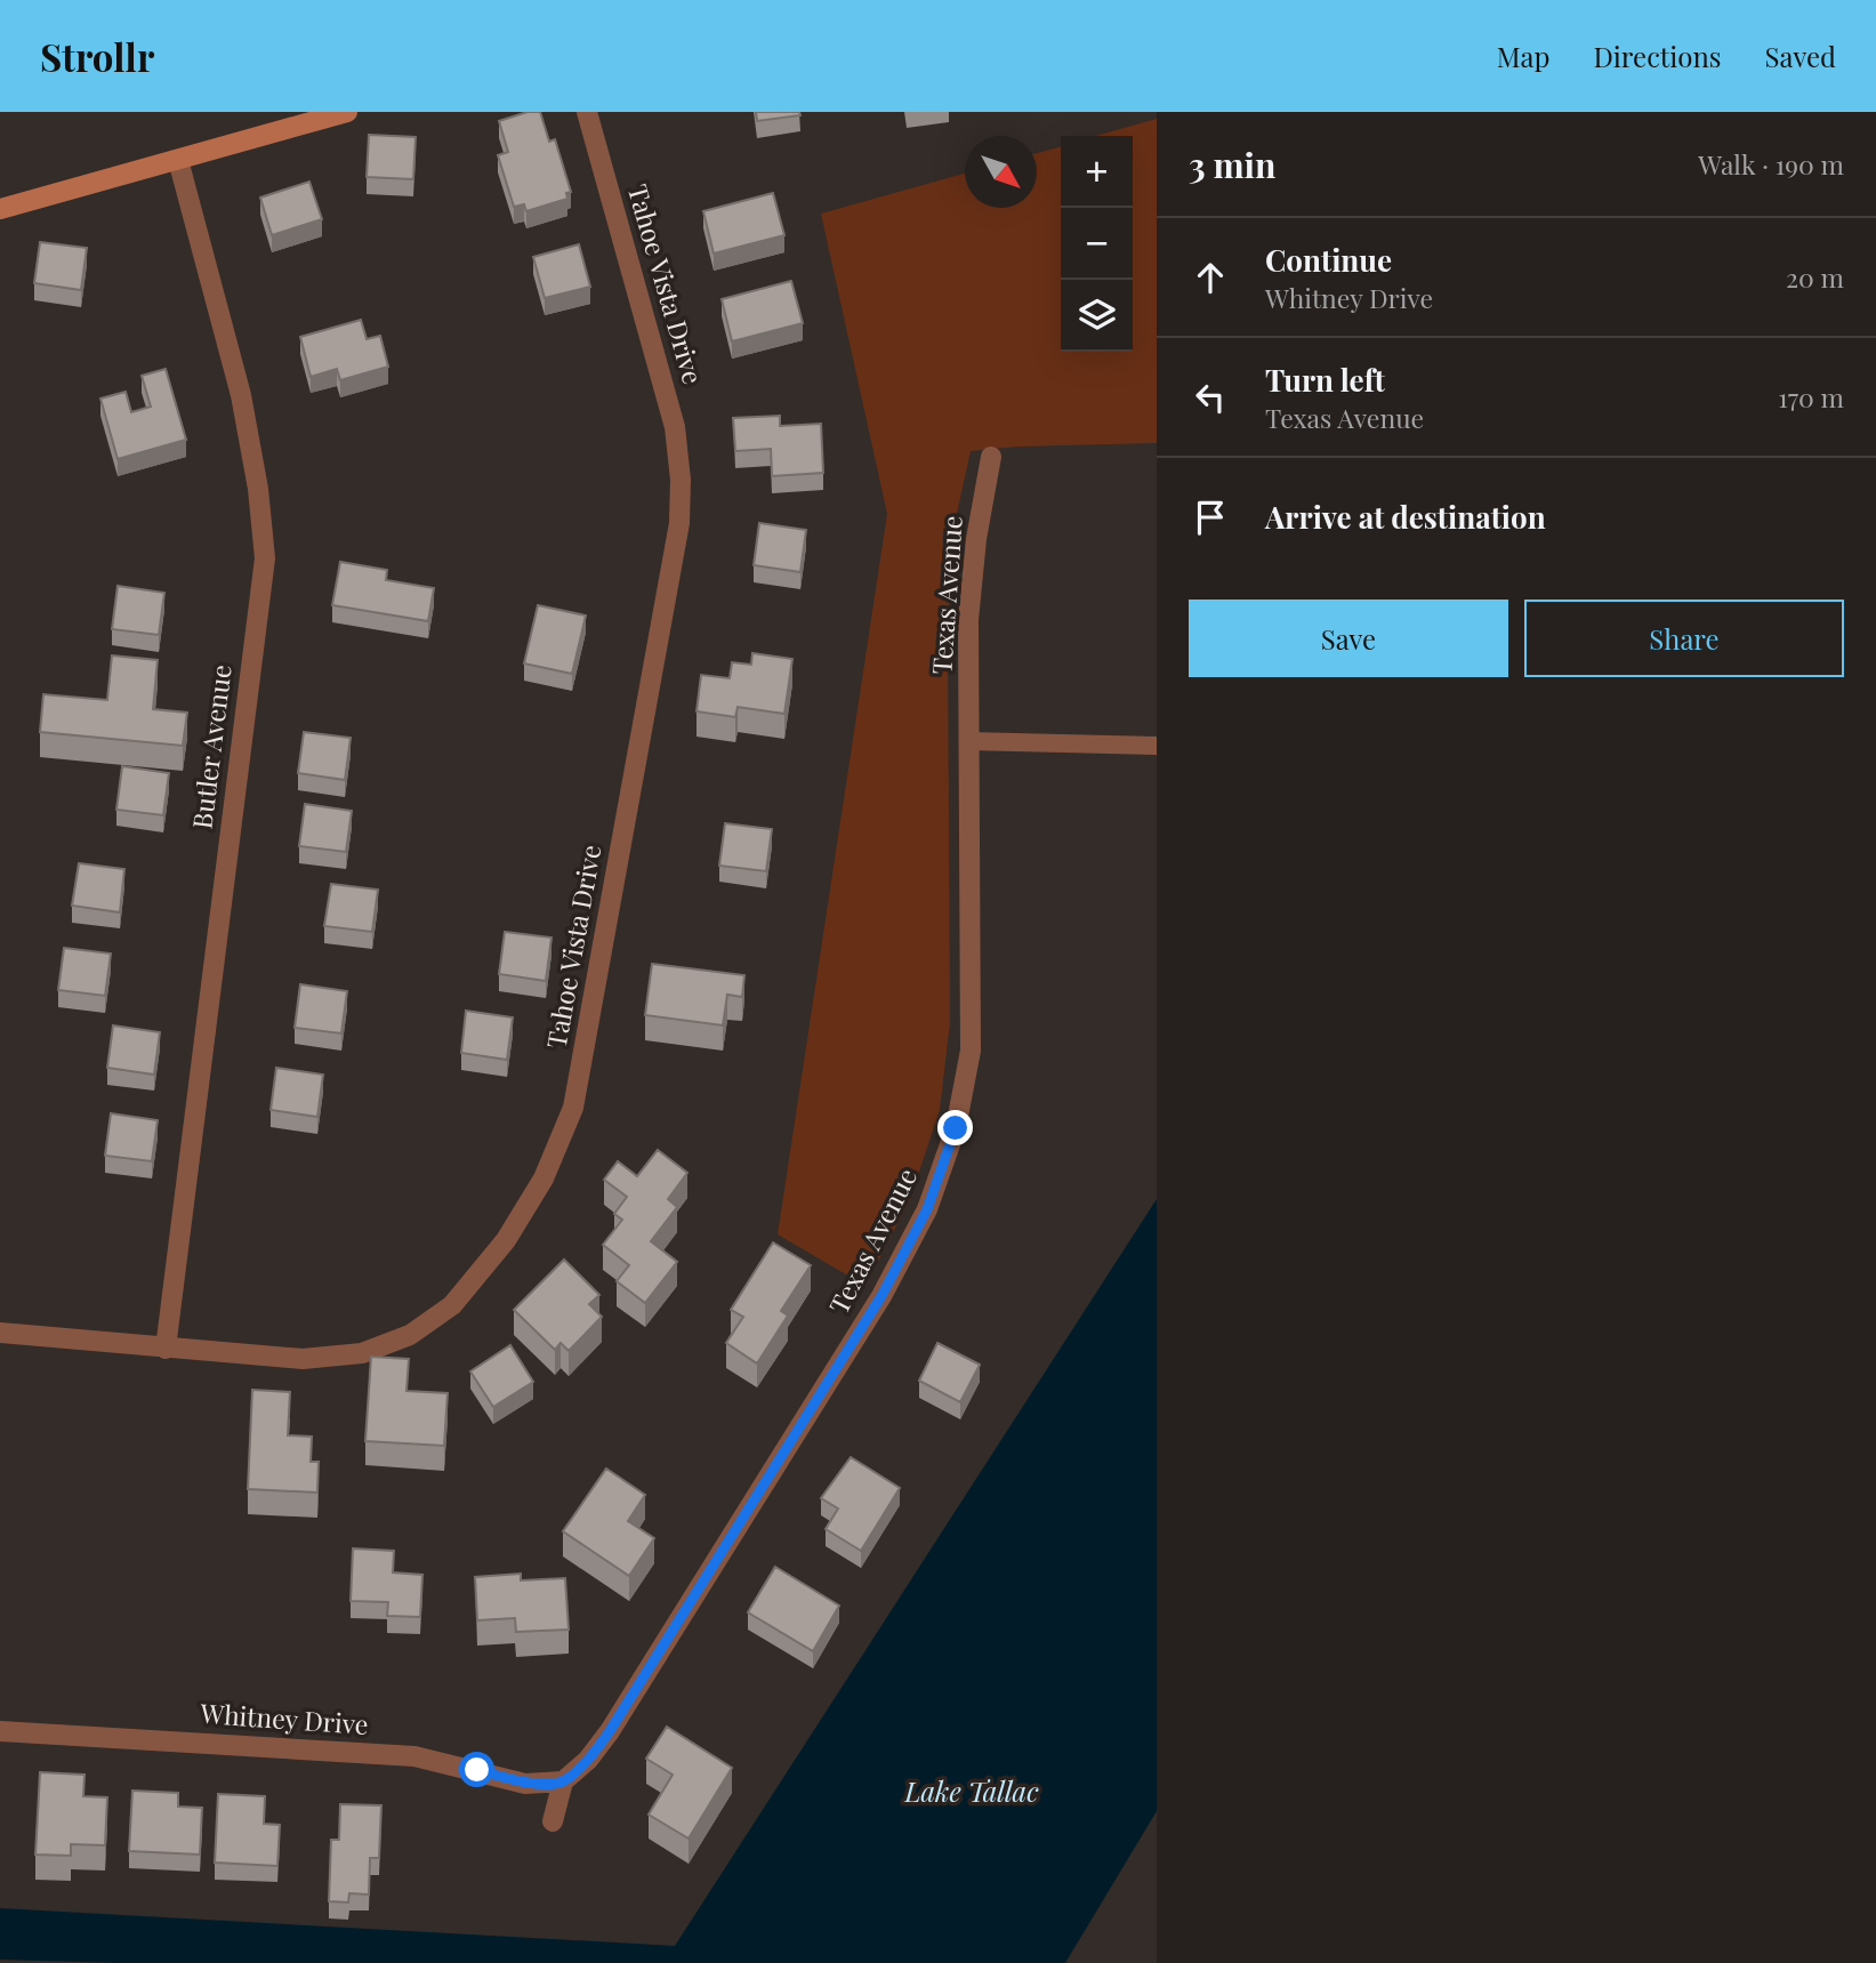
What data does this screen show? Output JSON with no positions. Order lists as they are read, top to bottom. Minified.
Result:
{"streets":{"street":["Tahoe Vista Drive","Texas Avenue","Butler Avenue","Whitney Drive"]},"crossings":[["Tahoe Vista Drive","Butler Avenue"],["Texas Avenue","Whitney Drive"]],"water":["Lake Tallac"],"north":"bottom right","page":{"header":"Strollr","nav":["Map","Directions","Saved"],"heading":["3 min","Walk · 190 m"],"map_buttons":["+","−"],"list":[["Continue","Whitney Drive","20 m"],["Turn left","Texas Avenue","170 m"],"Arrive at destination"],"buttons":["Save","Share"]}}
